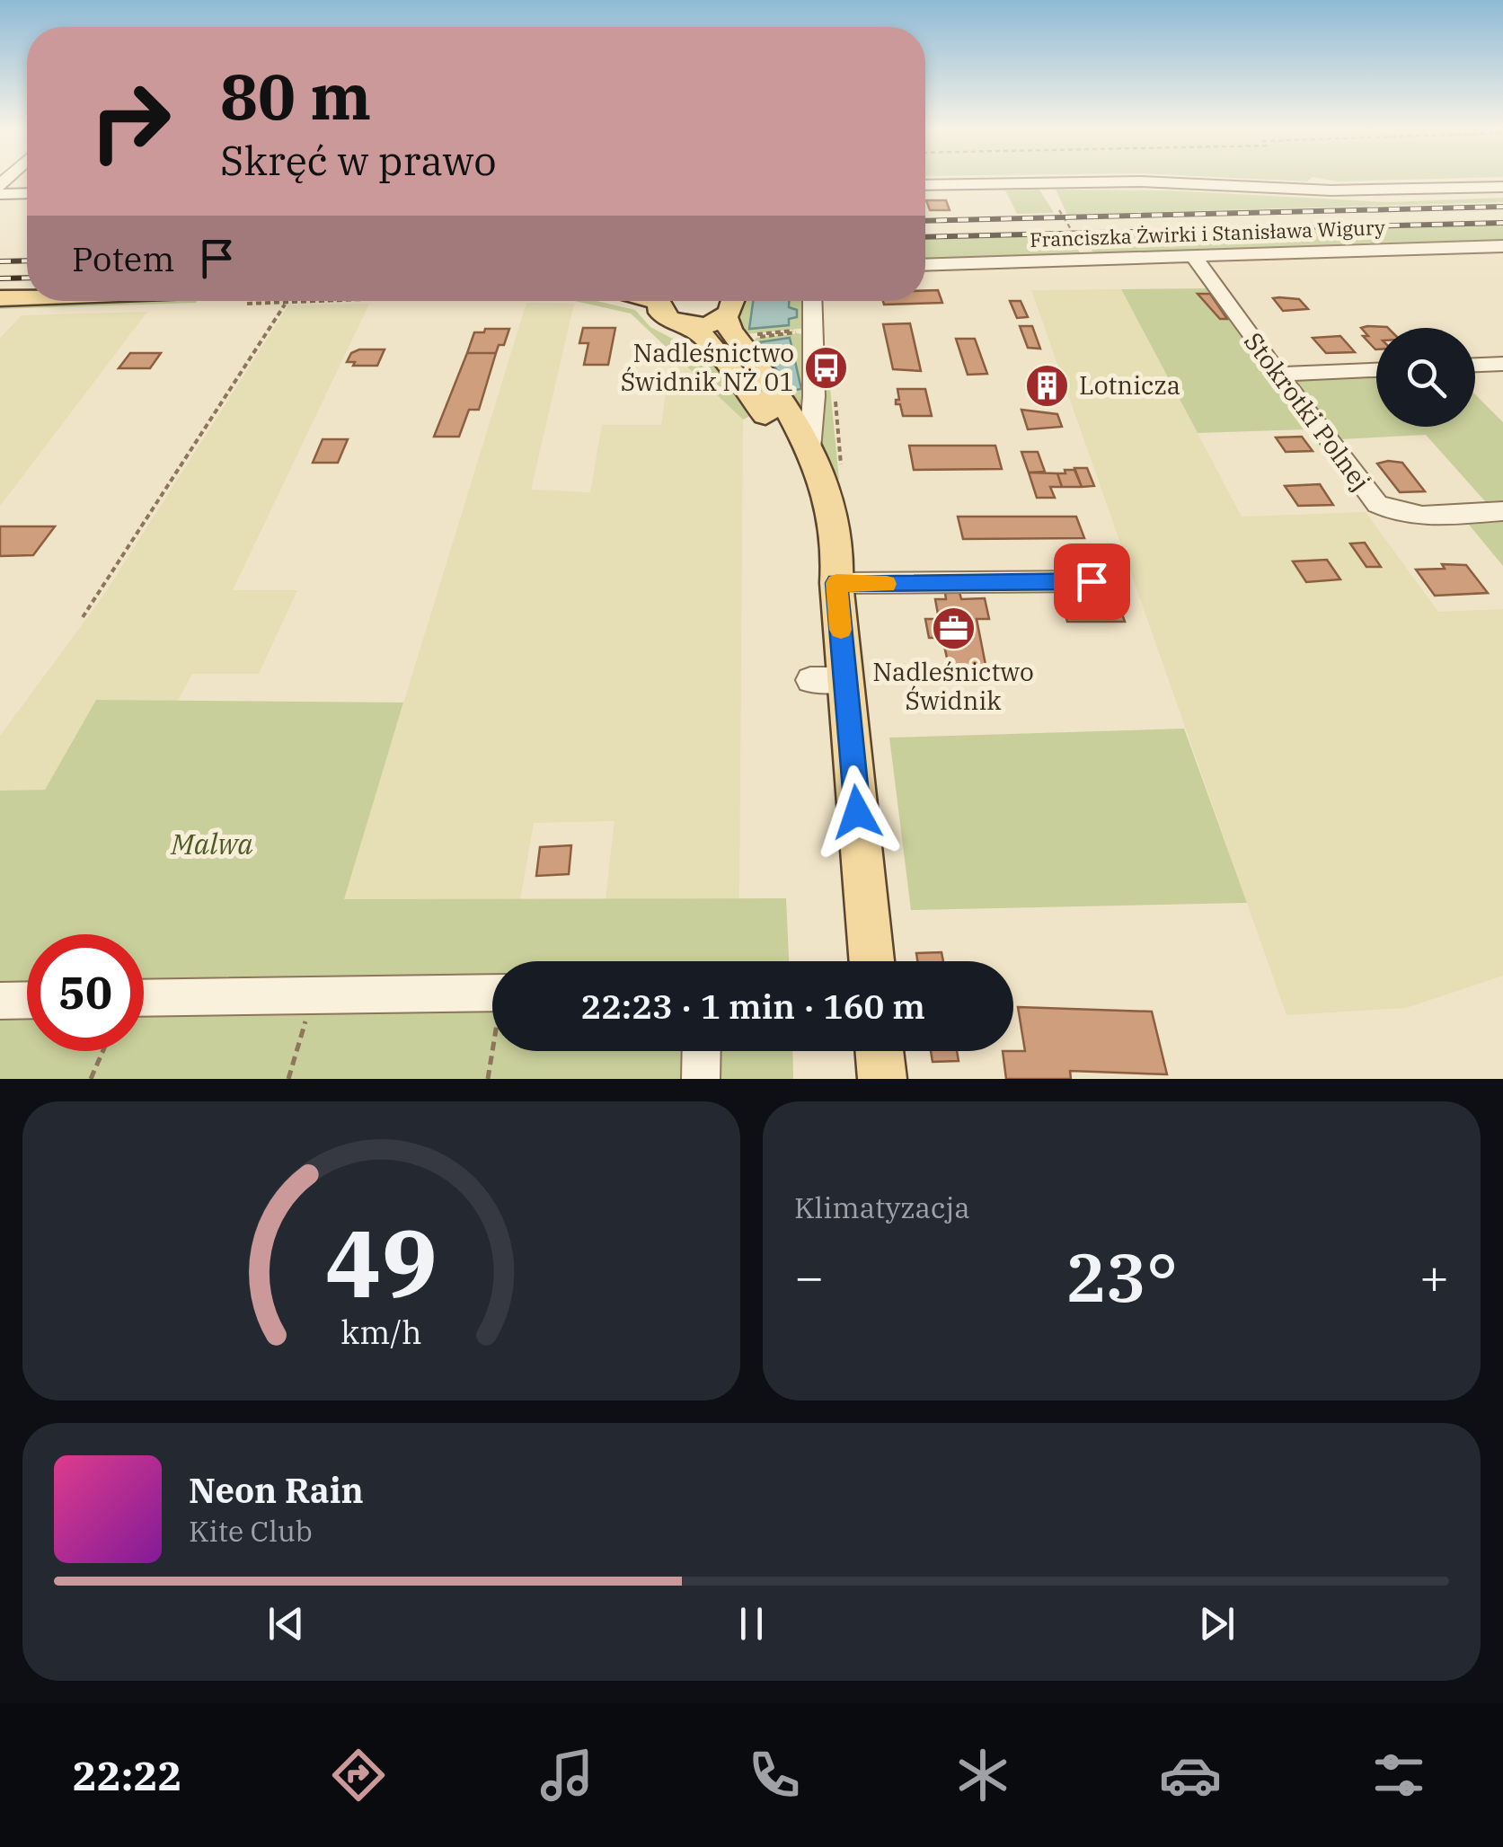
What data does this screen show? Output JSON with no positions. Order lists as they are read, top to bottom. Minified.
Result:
{"streets":{"street":["Franciszka Żwirki i Stanisława Wigury","Stokrotki Polnej"]},"crossings":[["Franciszka Żwirki i Stanisława Wigury","Stokrotki Polnej"]],"parks":["Malwa"],"places":{"bus stop":["Nadleśnictwo Świdnik NŻ 01"],"building":["Lotnicza"],"office":["Nadleśnictwo Świdnik"]},"page":{"turn":["80 m","Skręć w prawo"],"then":"Potem","limit":"50","trip":"22:23 · 1 min · 160 m","tile":"Klimatyzacja","heat":["−","23°","+"],"song":["Neon Rain","Kite Club"],"tabs":"22:22","gauge":["49","km/h"]}}
